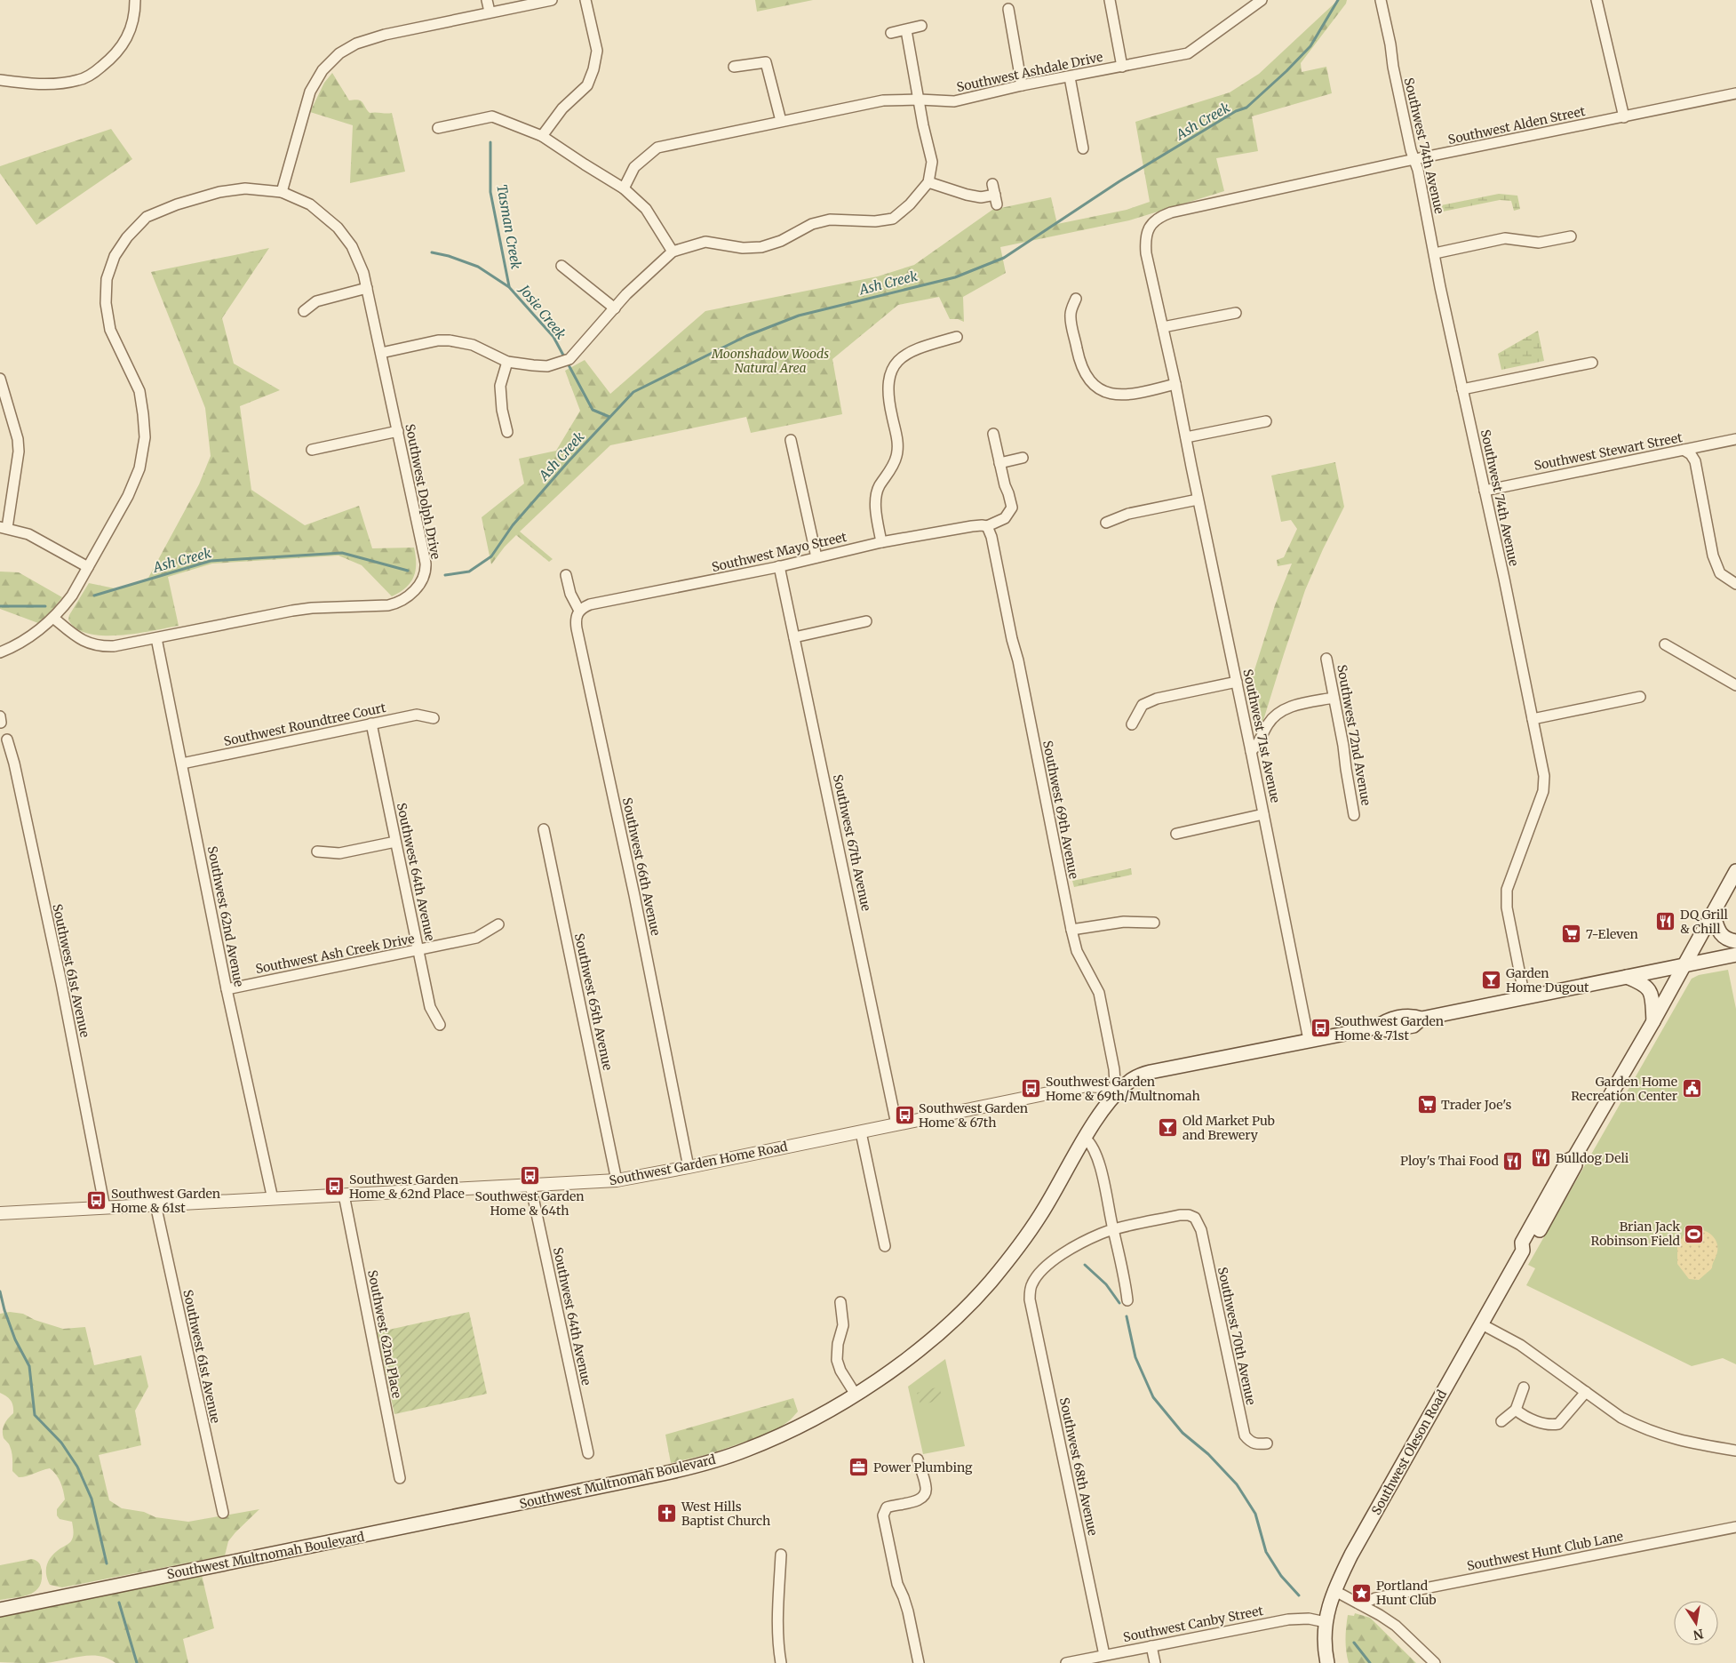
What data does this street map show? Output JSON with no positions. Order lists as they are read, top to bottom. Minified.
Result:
{"streets":{"main road":["Southwest Oleson Road","Southwest Multnomah Boulevard"],"street":["Southwest Ashdale Drive","Southwest Alden Street","Southwest 74th Avenue","Southwest Stewart Street","Southwest Dolph Drive","Southwest Mayo Street","Southwest Roundtree Court","Southwest 72nd Avenue","Southwest 71st Avenue","Southwest 69th Avenue","Southwest 67th Avenue","Southwest 66th Avenue","Southwest 64th Avenue","Southwest 62nd Avenue","Southwest Ash Creek Drive","Southwest 61st Avenue","Southwest 65th Avenue","Southwest Garden Home Road","Southwest 62nd Place","Southwest 70th Avenue","Southwest 68th Avenue","Southwest Hunt Club Lane","Southwest Canby Street"]},"crossings":[["Southwest Alden Street","Southwest 74th Avenue"],["Southwest Alden Street","Southwest 71st Avenue"],["Southwest 74th Avenue","Southwest Stewart Street"],["Southwest Dolph Drive","Southwest 62nd Avenue"],["Southwest Mayo Street","Southwest 69th Avenue"],["Southwest Mayo Street","Southwest 67th Avenue"],["Southwest Mayo Street","Southwest 66th Avenue"],["Southwest Roundtree Court","Southwest 64th Avenue"],["Southwest Roundtree Court","Southwest 62nd Avenue"],["Southwest 69th Avenue","Southwest Garden Home Road"],["Southwest 69th Avenue","Southwest Multnomah Boulevard"],["Southwest 67th Avenue","Southwest Garden Home Road"],["Southwest 66th Avenue","Southwest Garden Home Road"],["Southwest 64th Avenue","Southwest Ash Creek Drive"],["Southwest 64th Avenue","Southwest Garden Home Road"],["Southwest 62nd Avenue","Southwest Ash Creek Drive"],["Southwest 62nd Avenue","Southwest Garden Home Road"],["Southwest 61st Avenue","Southwest Garden Home Road"],["Southwest 65th Avenue","Southwest Garden Home Road"],["Southwest Garden Home Road","Southwest 62nd Place"],["Southwest Garden Home Road","Southwest Multnomah Boulevard"],["Southwest 70th Avenue","Southwest 68th Avenue"],["Southwest Oleson Road","Southwest Canby Street"],["Southwest 68th Avenue","Southwest Canby Street"]],"water":["Ash Creek","Tasman Creek","Josie Creek"],"parks":["Moonshadow Woods Natural Area"],"places":{"restaurant":["DQ Grill & Chill","Bulldog Deli","Ploy's Thai Food"],"supermarket":["7-Eleven","Trader Joe's"],"bar":["Garden Home Dugout","Old Market Pub and Brewery"],"bus stop":["Southwest Garden Home & 71st","Southwest Garden Home & 69th/Multnomah","Southwest Garden Home & 67th","Southwest Garden Home & 64th","Southwest Garden Home & 62nd Place","Southwest Garden Home & 61st"],"public building":["Garden Home Recreation Center"],"sports":["Brian Jack Robinson Field"],"office":["Power Plumbing"],"church":["West Hills Baptist Church"],"place":["Portland Hunt Club"]},"north":"bottom"}
